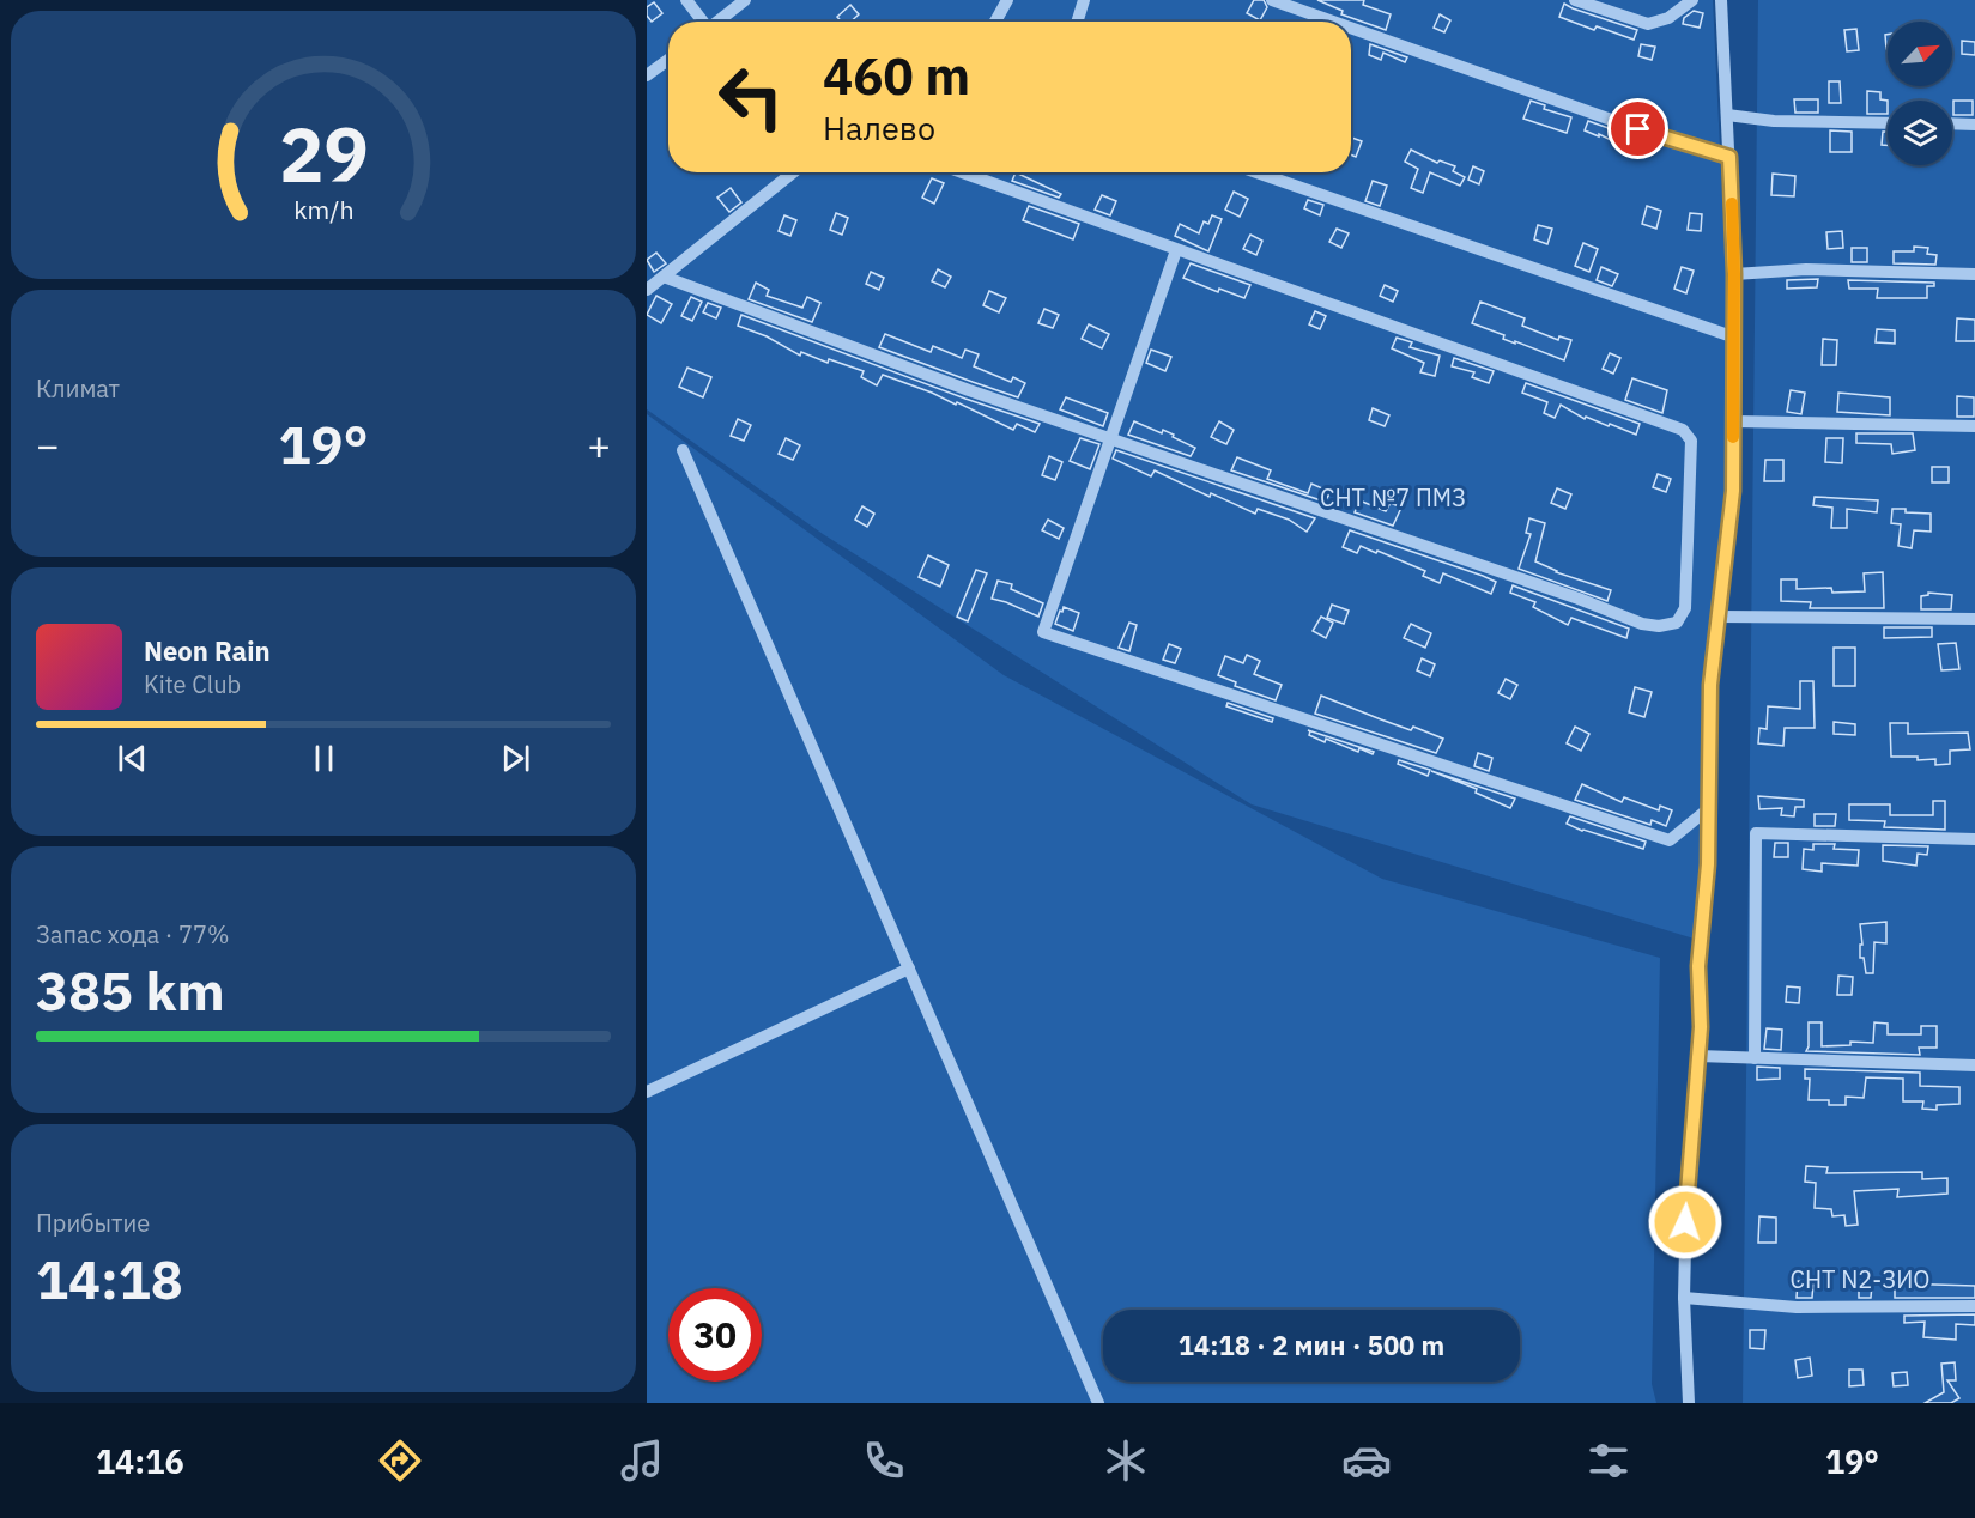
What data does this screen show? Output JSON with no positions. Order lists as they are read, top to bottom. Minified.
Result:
{"parks":["СНТ №7 ПМЗ","СНТ N2-ЗИО"],"north":"top right","page":{"turn":["460 m","Налево"],"tile":["Климат",["Запас хода · 77%","385 km"],["Прибытие","14:18"]],"heat":["−","19°","+"],"song":["Neon Rain","Kite Club"],"limit":"30","trip":"14:18 · 2 мин · 500 m","tabs":["14:16","19°"],"gauge":["29","km/h"]}}
